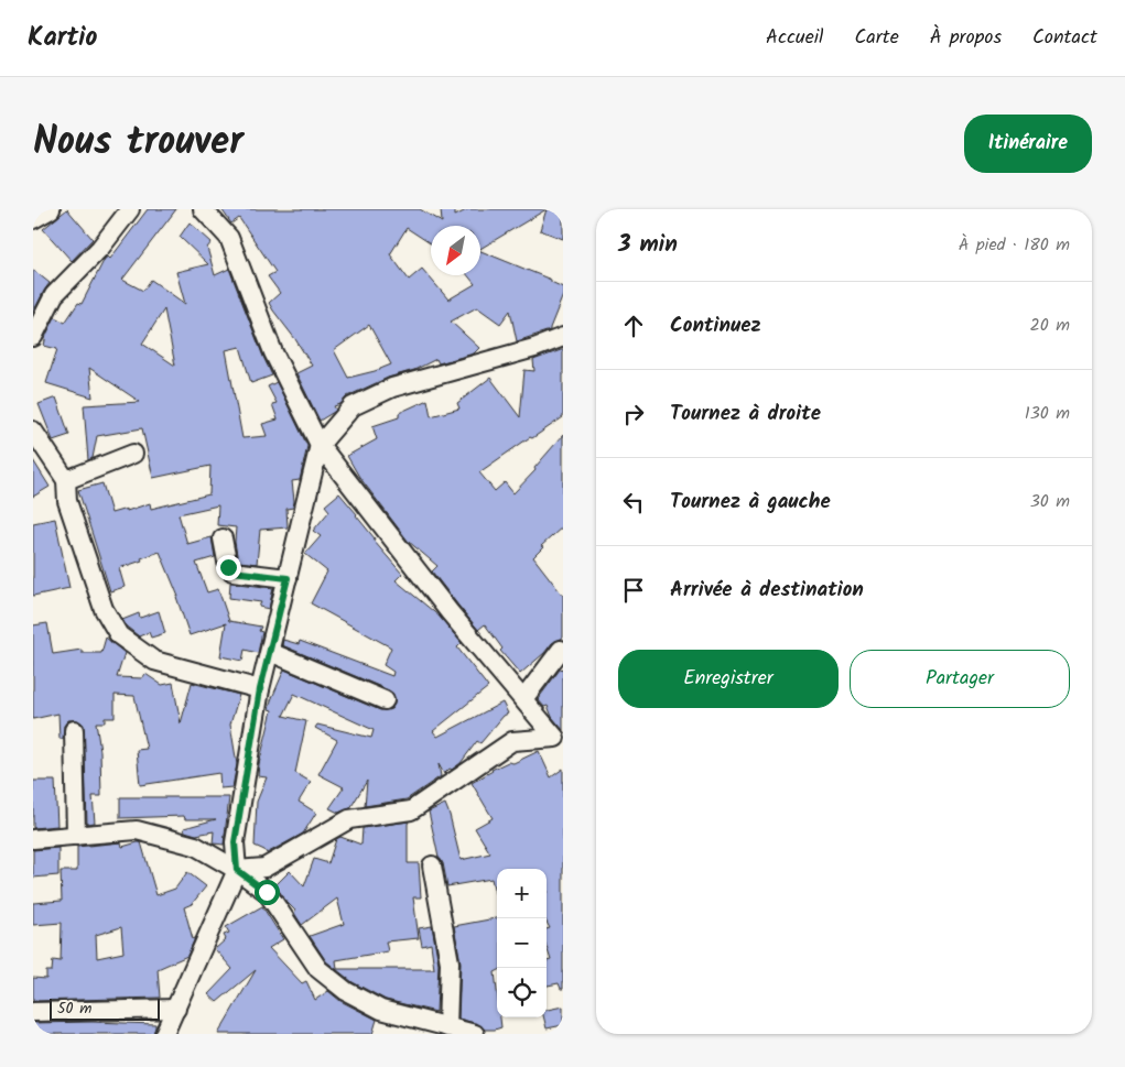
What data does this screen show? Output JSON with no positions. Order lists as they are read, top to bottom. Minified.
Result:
{"scale_bar":"50 m","north":"bottom left","page":{"header":"Kartio","nav":["Accueil","Carte","À propos","Contact"],"title":"Nous trouver","buttons":["Itinéraire",["Enregistrer","Partager"]],"heading":["3 min","À pied · 180 m"],"list":[["Continuez","20 m"],["Tournez à droite","130 m"],["Tournez à gauche","30 m"],"Arrivée à destination"],"map_buttons":["+","−"],"scale":"50 m"}}
